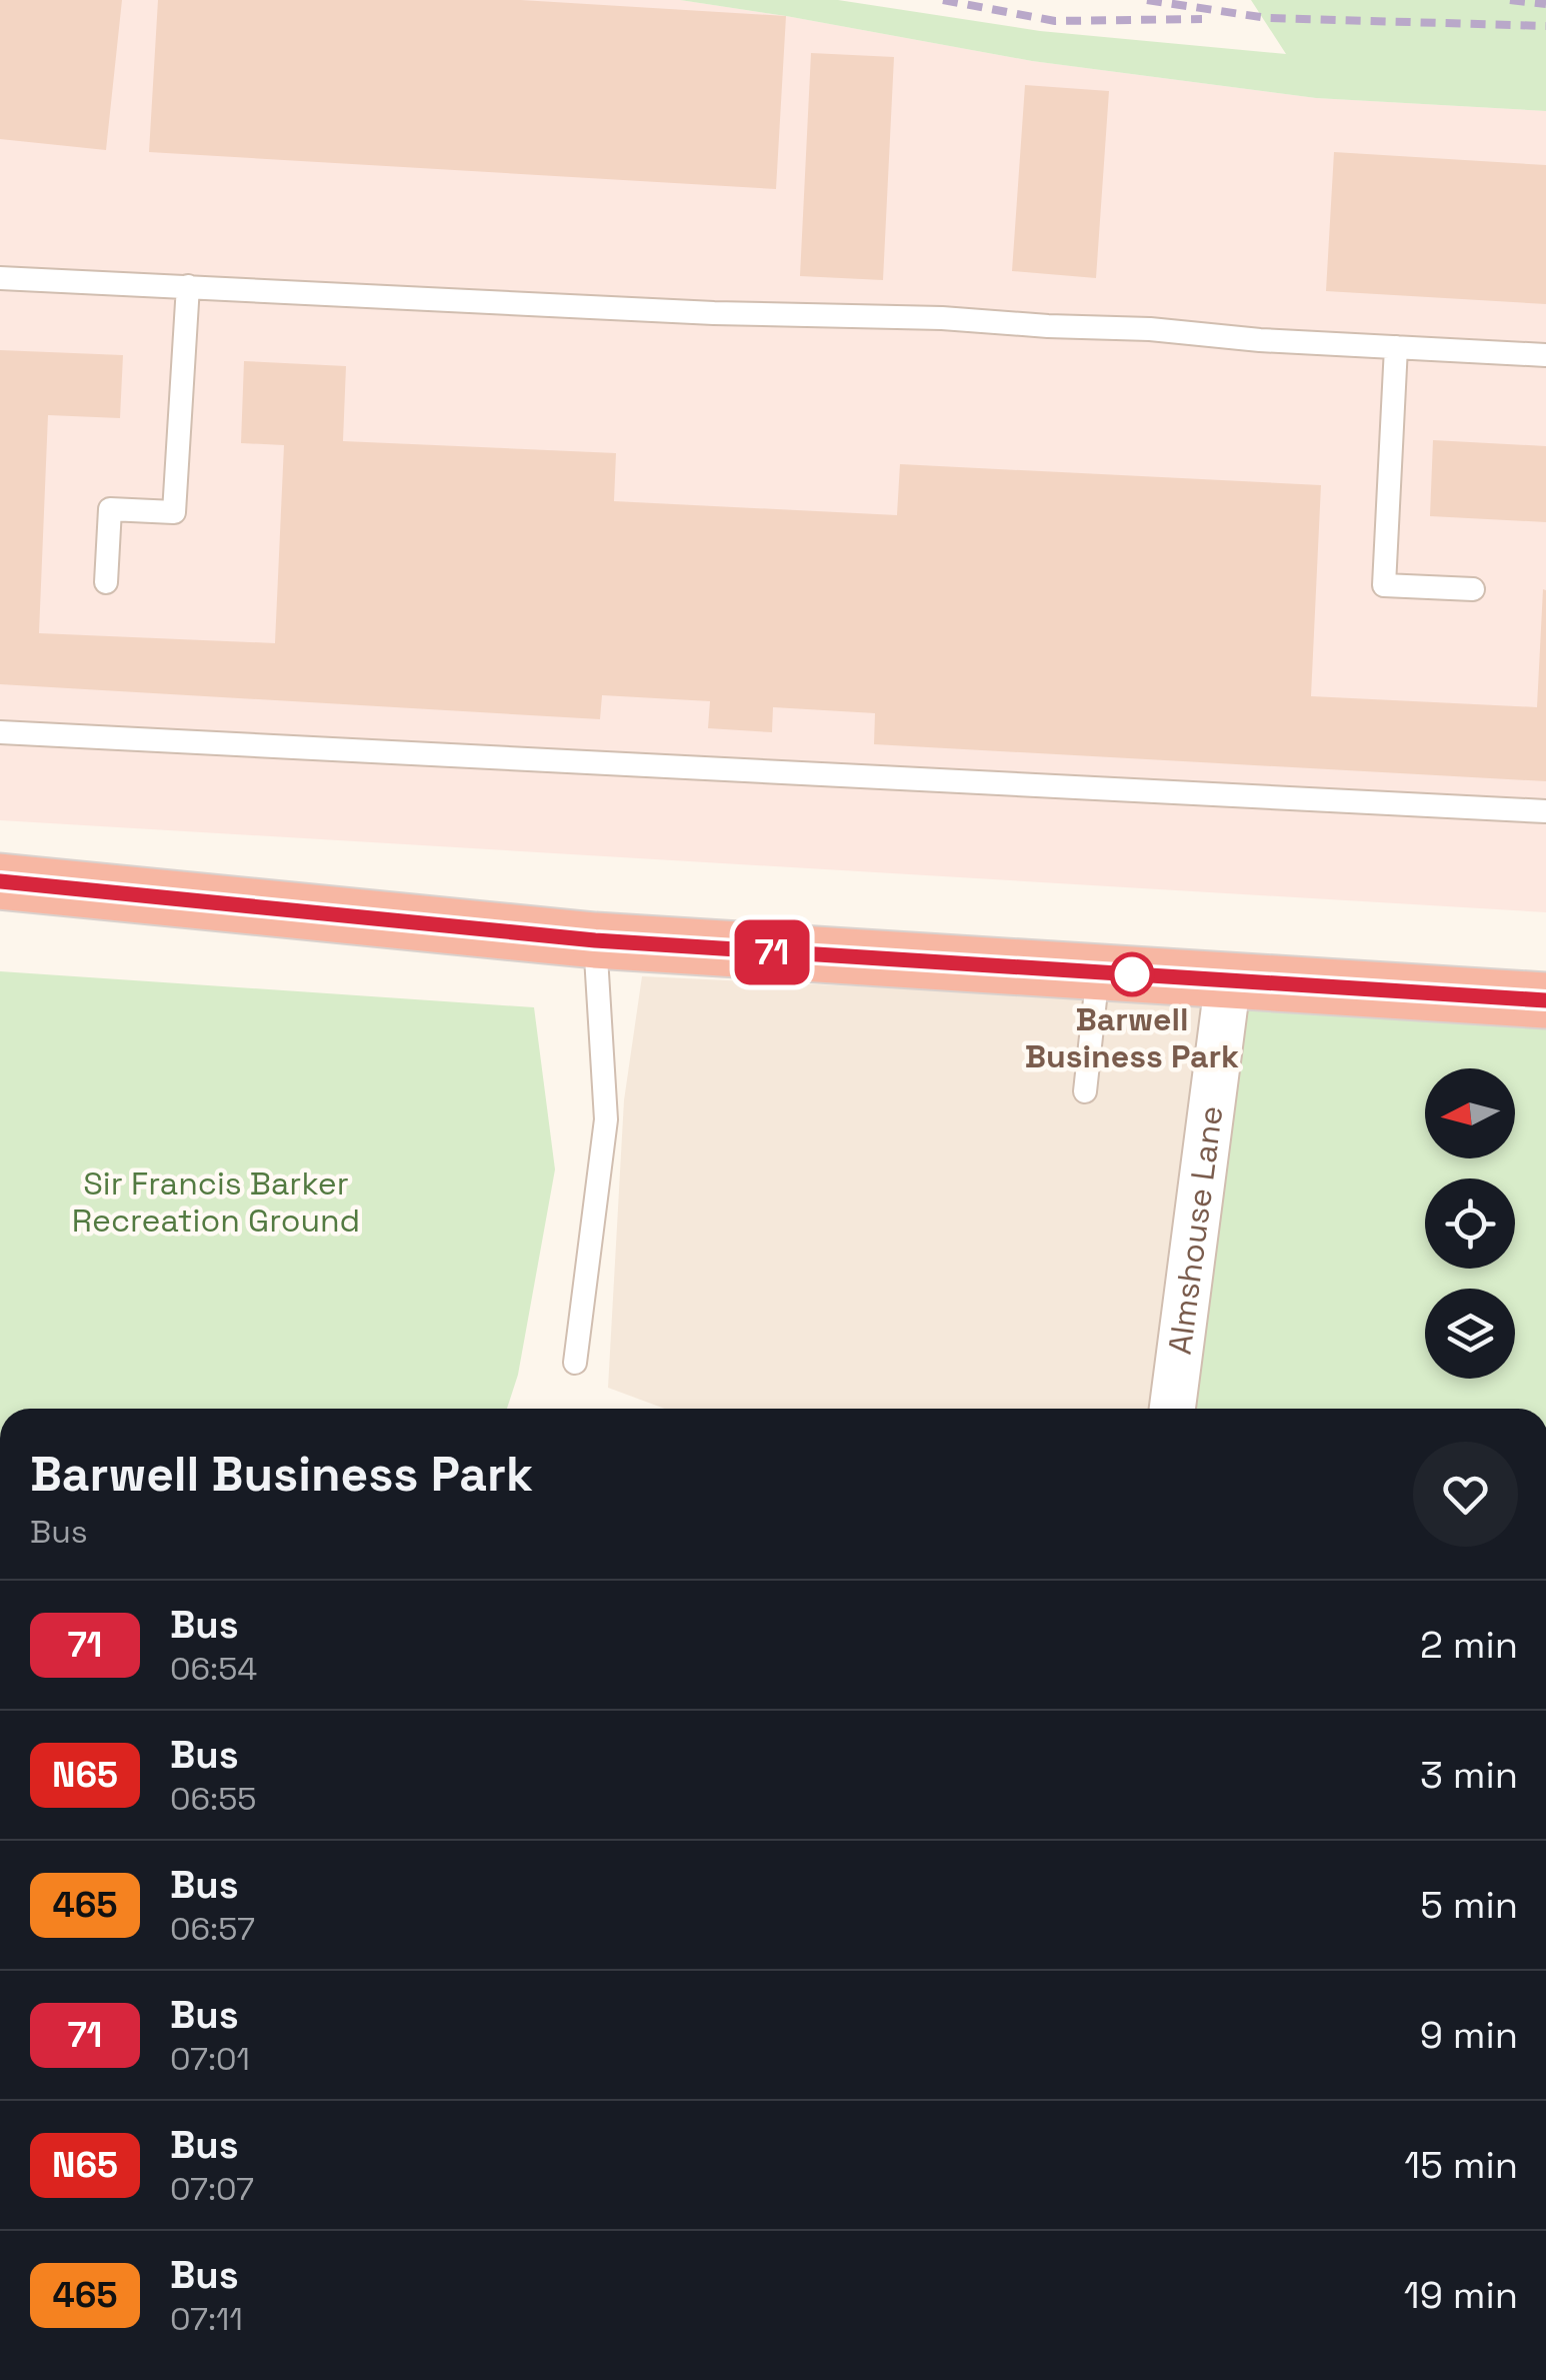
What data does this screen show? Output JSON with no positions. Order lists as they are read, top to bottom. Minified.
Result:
{"streets":{"street":["Almshouse Lane"]},"parks":["Sir Francis Barker Recreation Ground"],"places":["Barwell Business Park"],"lines":["bus line 71"],"north":"left","page":{"on_map":"71","heading":["Barwell Business Park","Bus"],"list":[{"mark":"71","name":"Bus","note":"06:54","value":"2 min"},{"mark":"N65","name":"Bus","note":"06:55","value":"3 min"},{"mark":"465","name":"Bus","note":"06:57","value":"5 min"},{"mark":"71","name":"Bus","note":"07:01","value":"9 min"},{"mark":"N65","name":"Bus","note":"07:07","value":"15 min"},{"mark":"465","name":"Bus","note":"07:11","value":"19 min"}]}}
